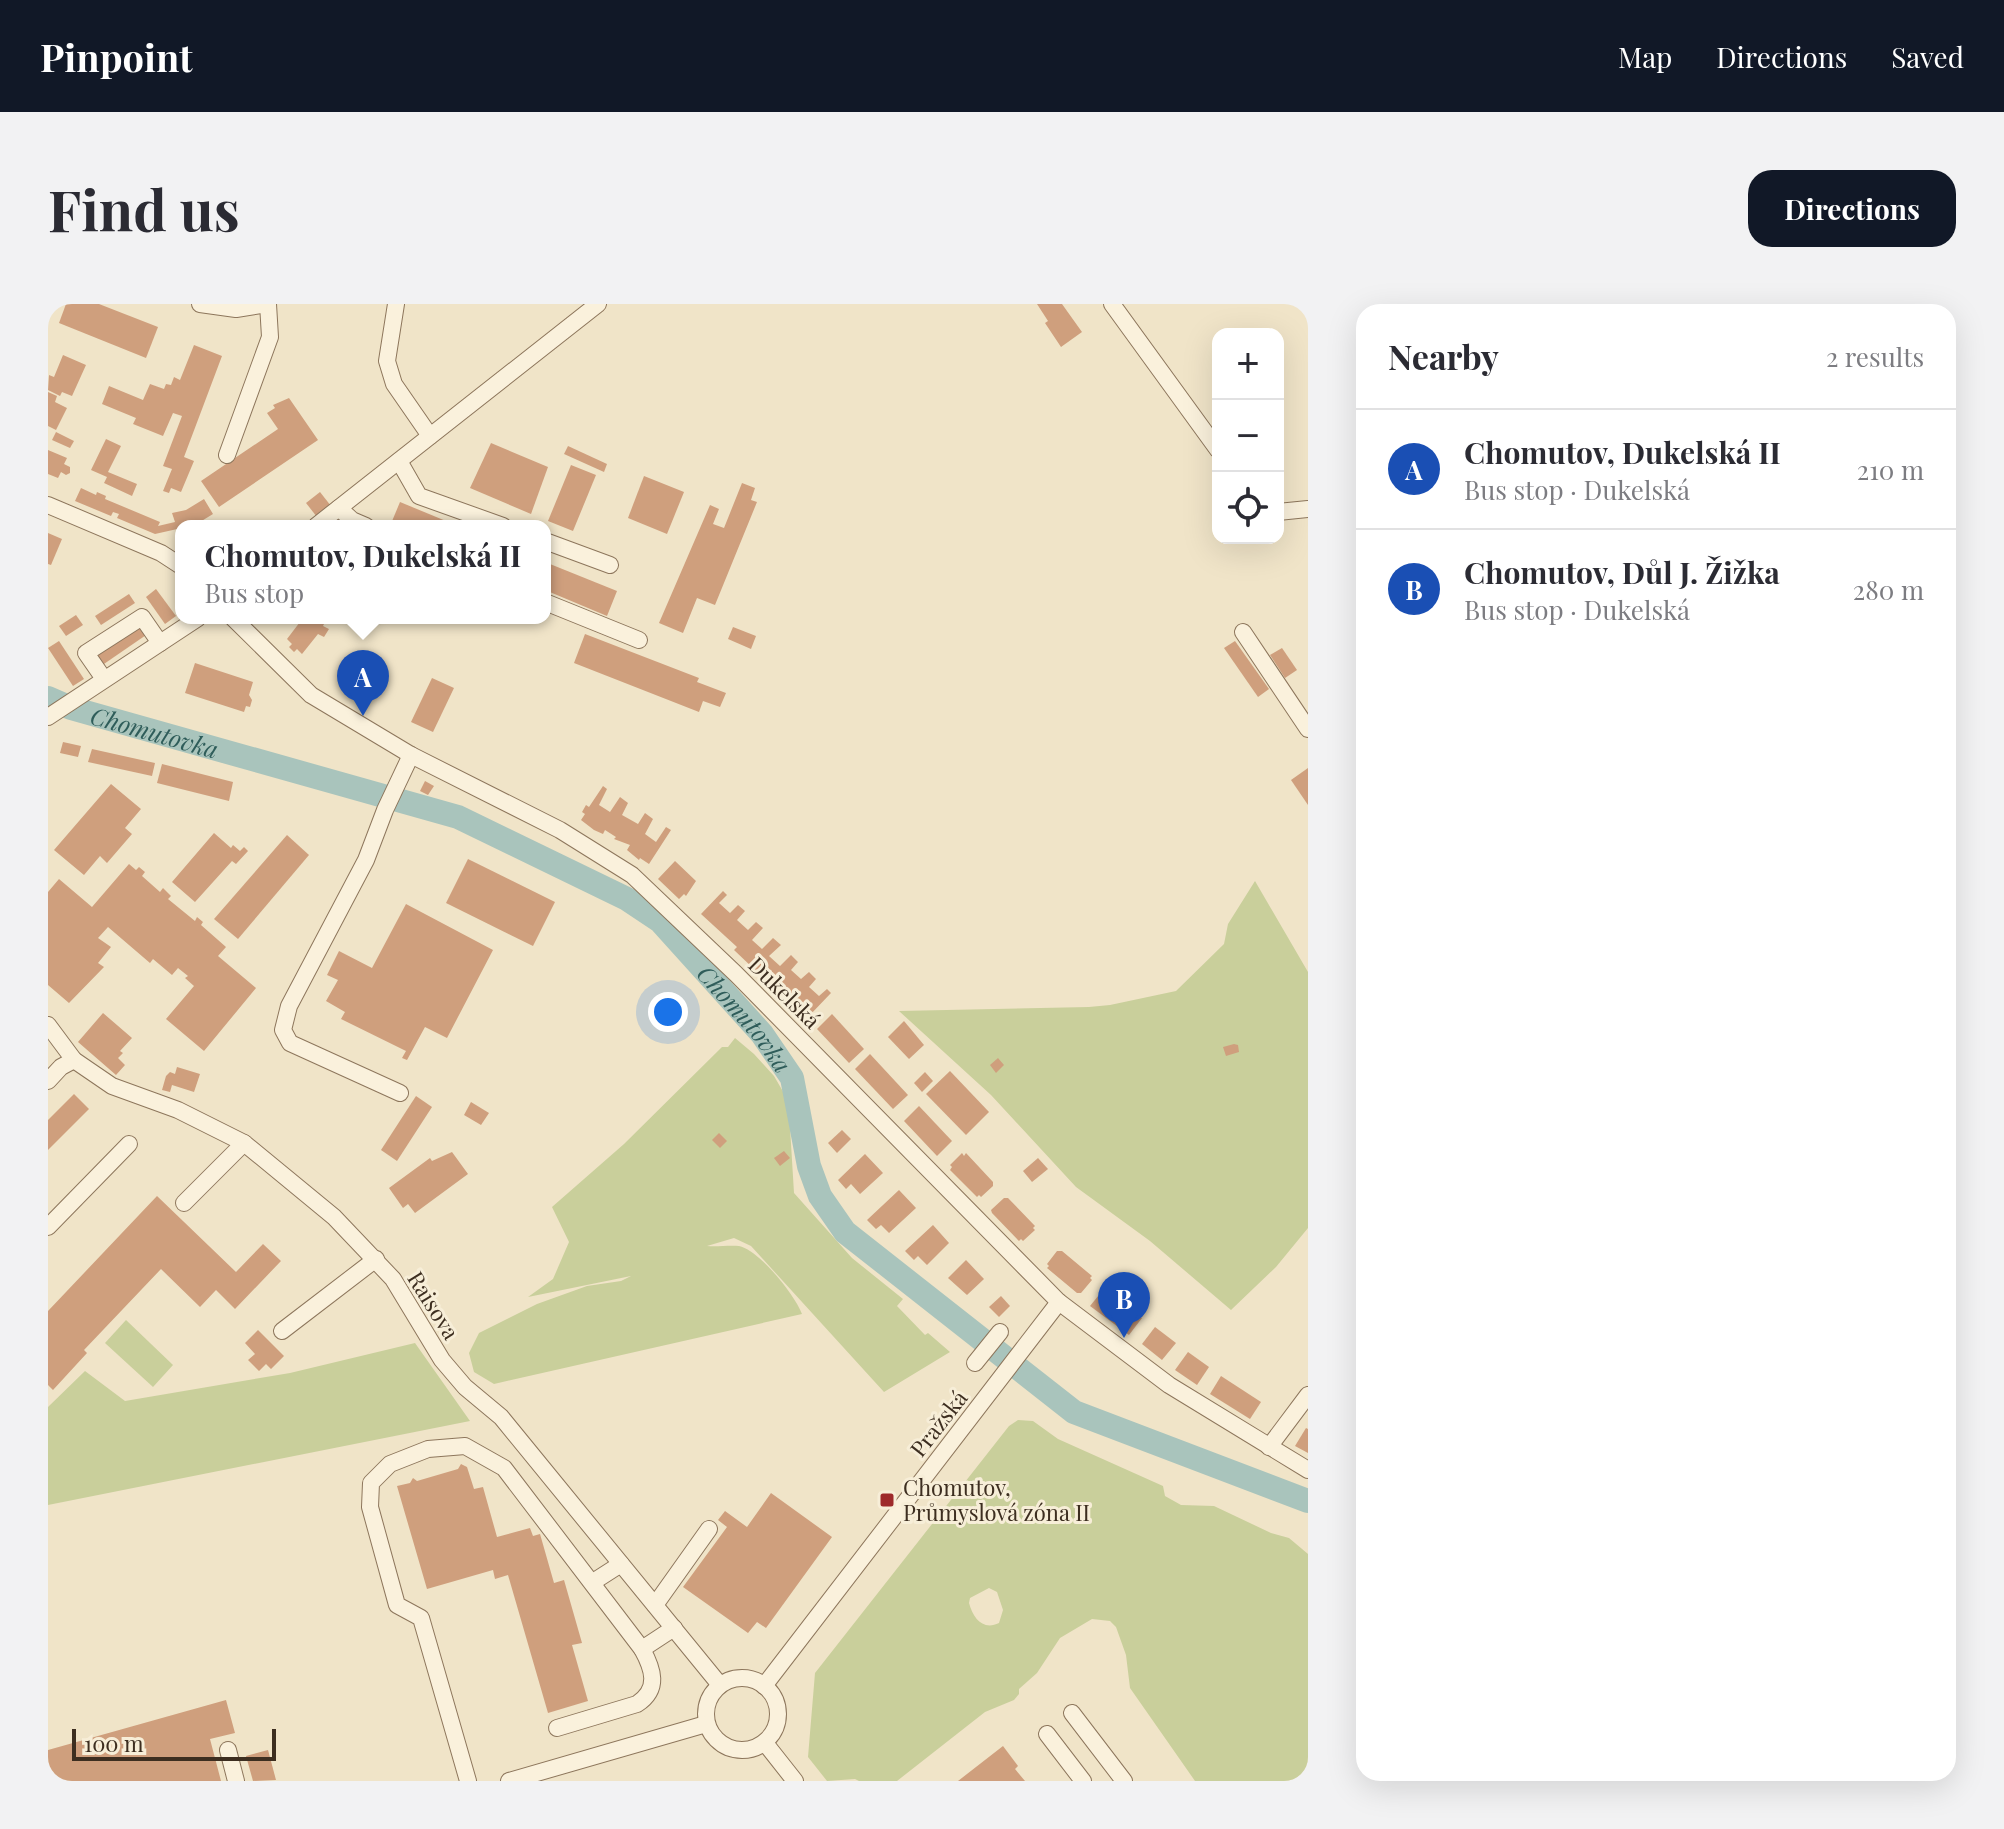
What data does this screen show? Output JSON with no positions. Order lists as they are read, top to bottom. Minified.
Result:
{"streets":{"street":["Dukelská","Raisova","Pražská"]},"crossings":[["Dukelská","Pražská"],["Raisova","Pražská"]],"water":["Chomutovka"],"places":{"transit":["Chomutov, Průmyslová zóna II"]},"scale_bar":"100 m","page":{"header":"Pinpoint","nav":["Map","Directions","Saved"],"buttons":"Directions","title":"Find us","heading":["Nearby","2 results"],"map_buttons":["+","−"],"list":[{"mark":"A","name":"Chomutov, Dukelská II","note":"Bus stop · Dukelská","value":"210 m"},{"mark":"B","name":"Chomutov, Důl J. Žižka","note":"Bus stop · Dukelská","value":"280 m"}],"popup":["Chomutov, Dukelská II","Bus stop"],"pins":["A","B"],"scale":"100 m"}}
